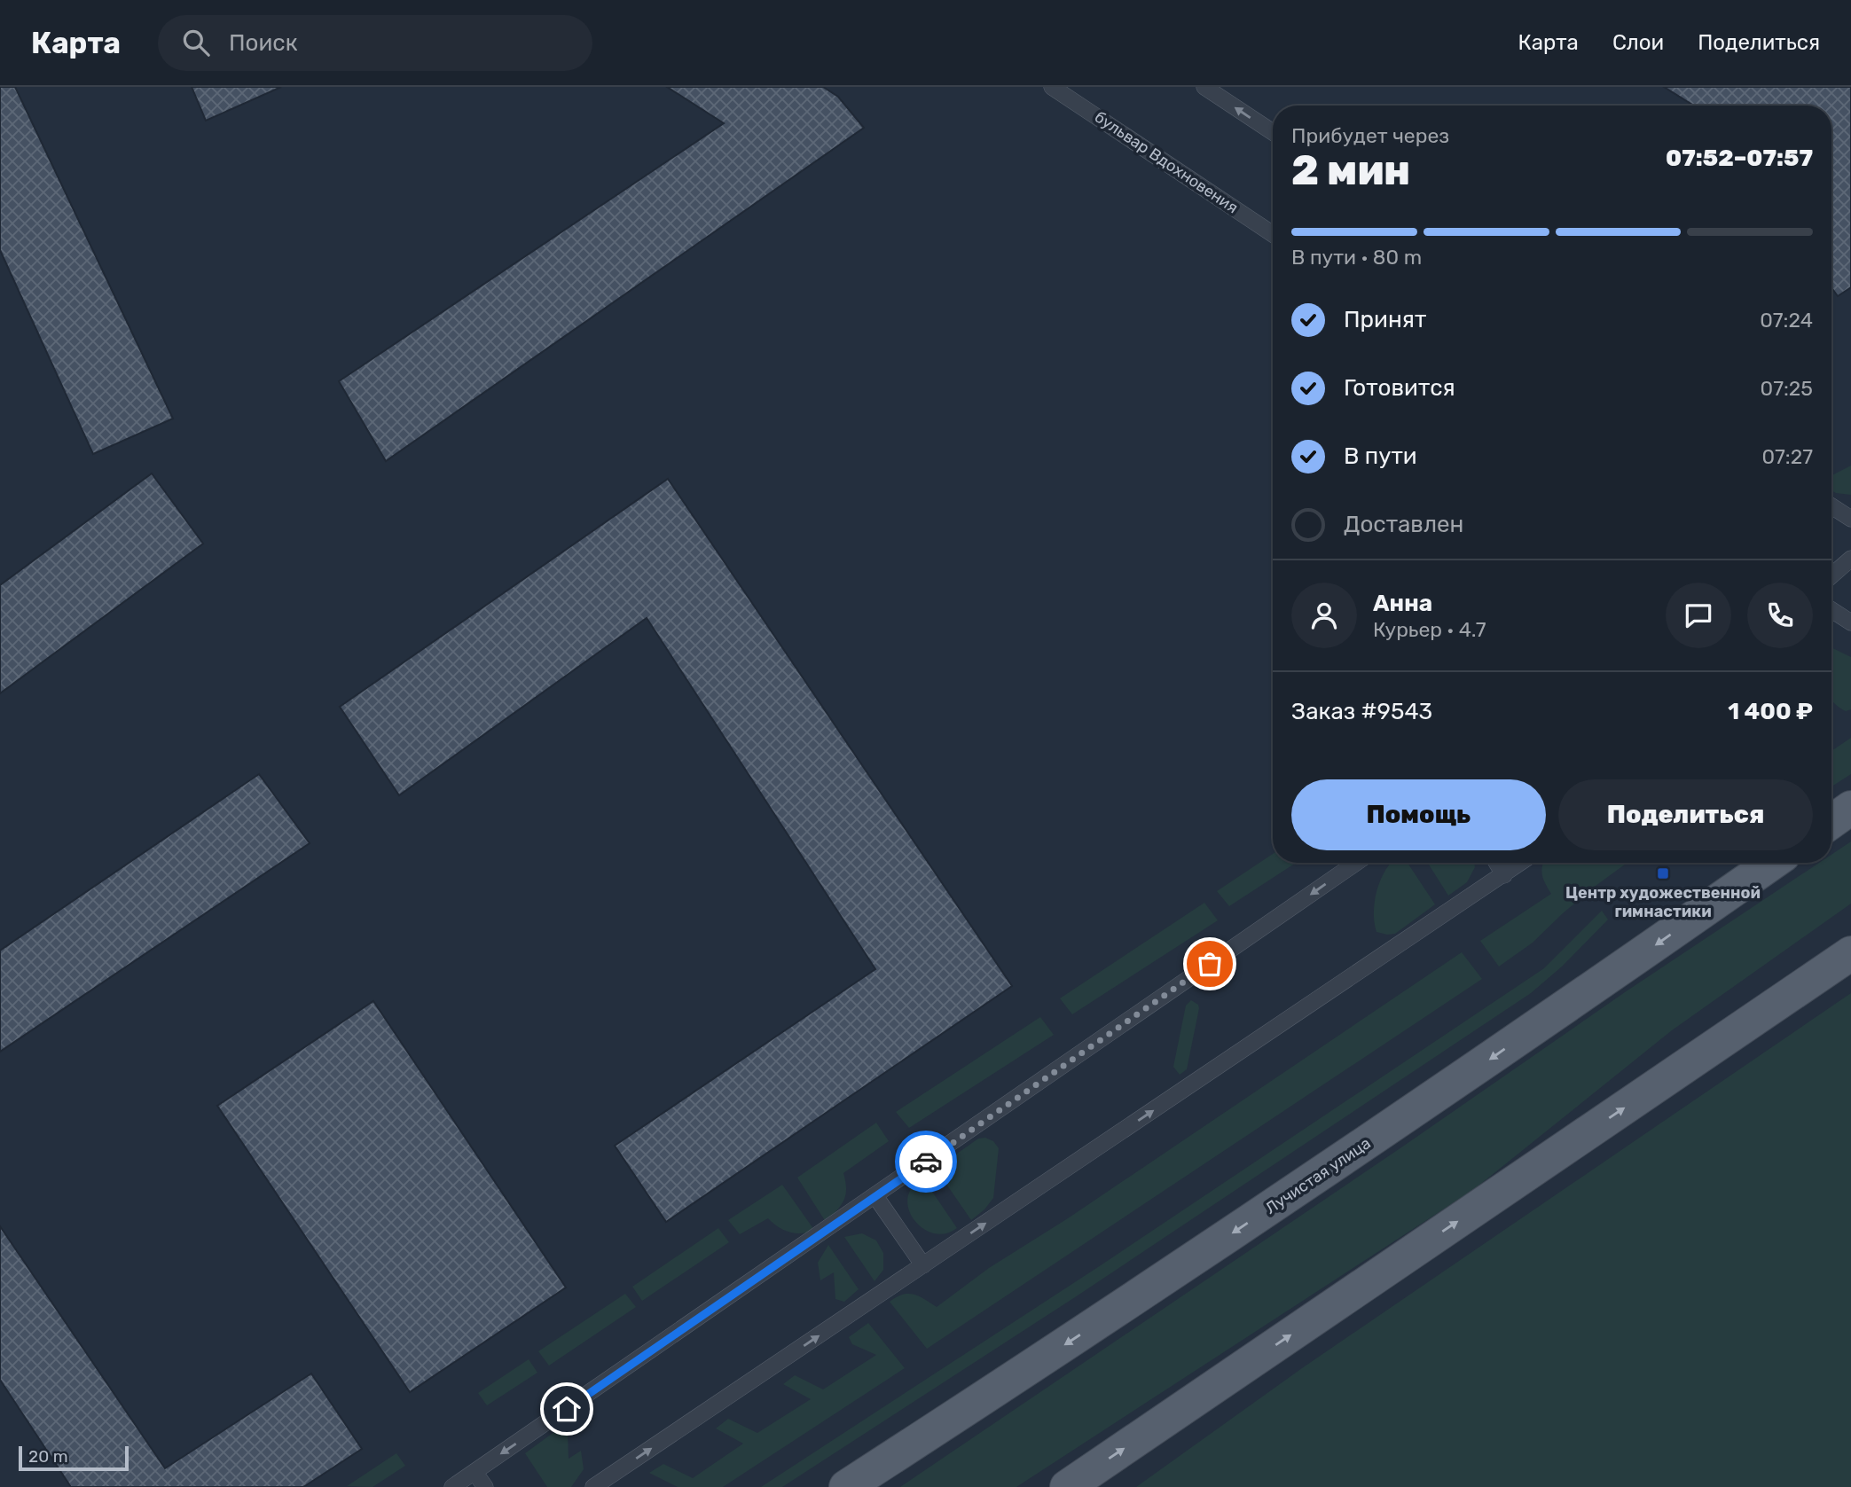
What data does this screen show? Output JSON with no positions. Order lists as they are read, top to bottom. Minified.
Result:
{"streets":{"main road":["Лучистая улица"],"lane":["бульвар Вдохновения"]},"places":{"transit":["Центр художественной гимнастики"]},"scale_bar":"20 m","page":{"header":"Карта","search":"Поиск","nav":["Карта","Слои","Поделиться"],"heading":["2 мин","Прибудет через","07:52–07:57"],"panel":["Анна","Курьер · 4.7","Заказ #9543","1 400 ₽"],"bar":"В пути · 80 m","list":[["Принят","07:24"],["Готовится","07:25"],["В пути","07:27"],"Доставлен"],"buttons":["Помощь","Поделиться"],"scale":"20 m"}}
